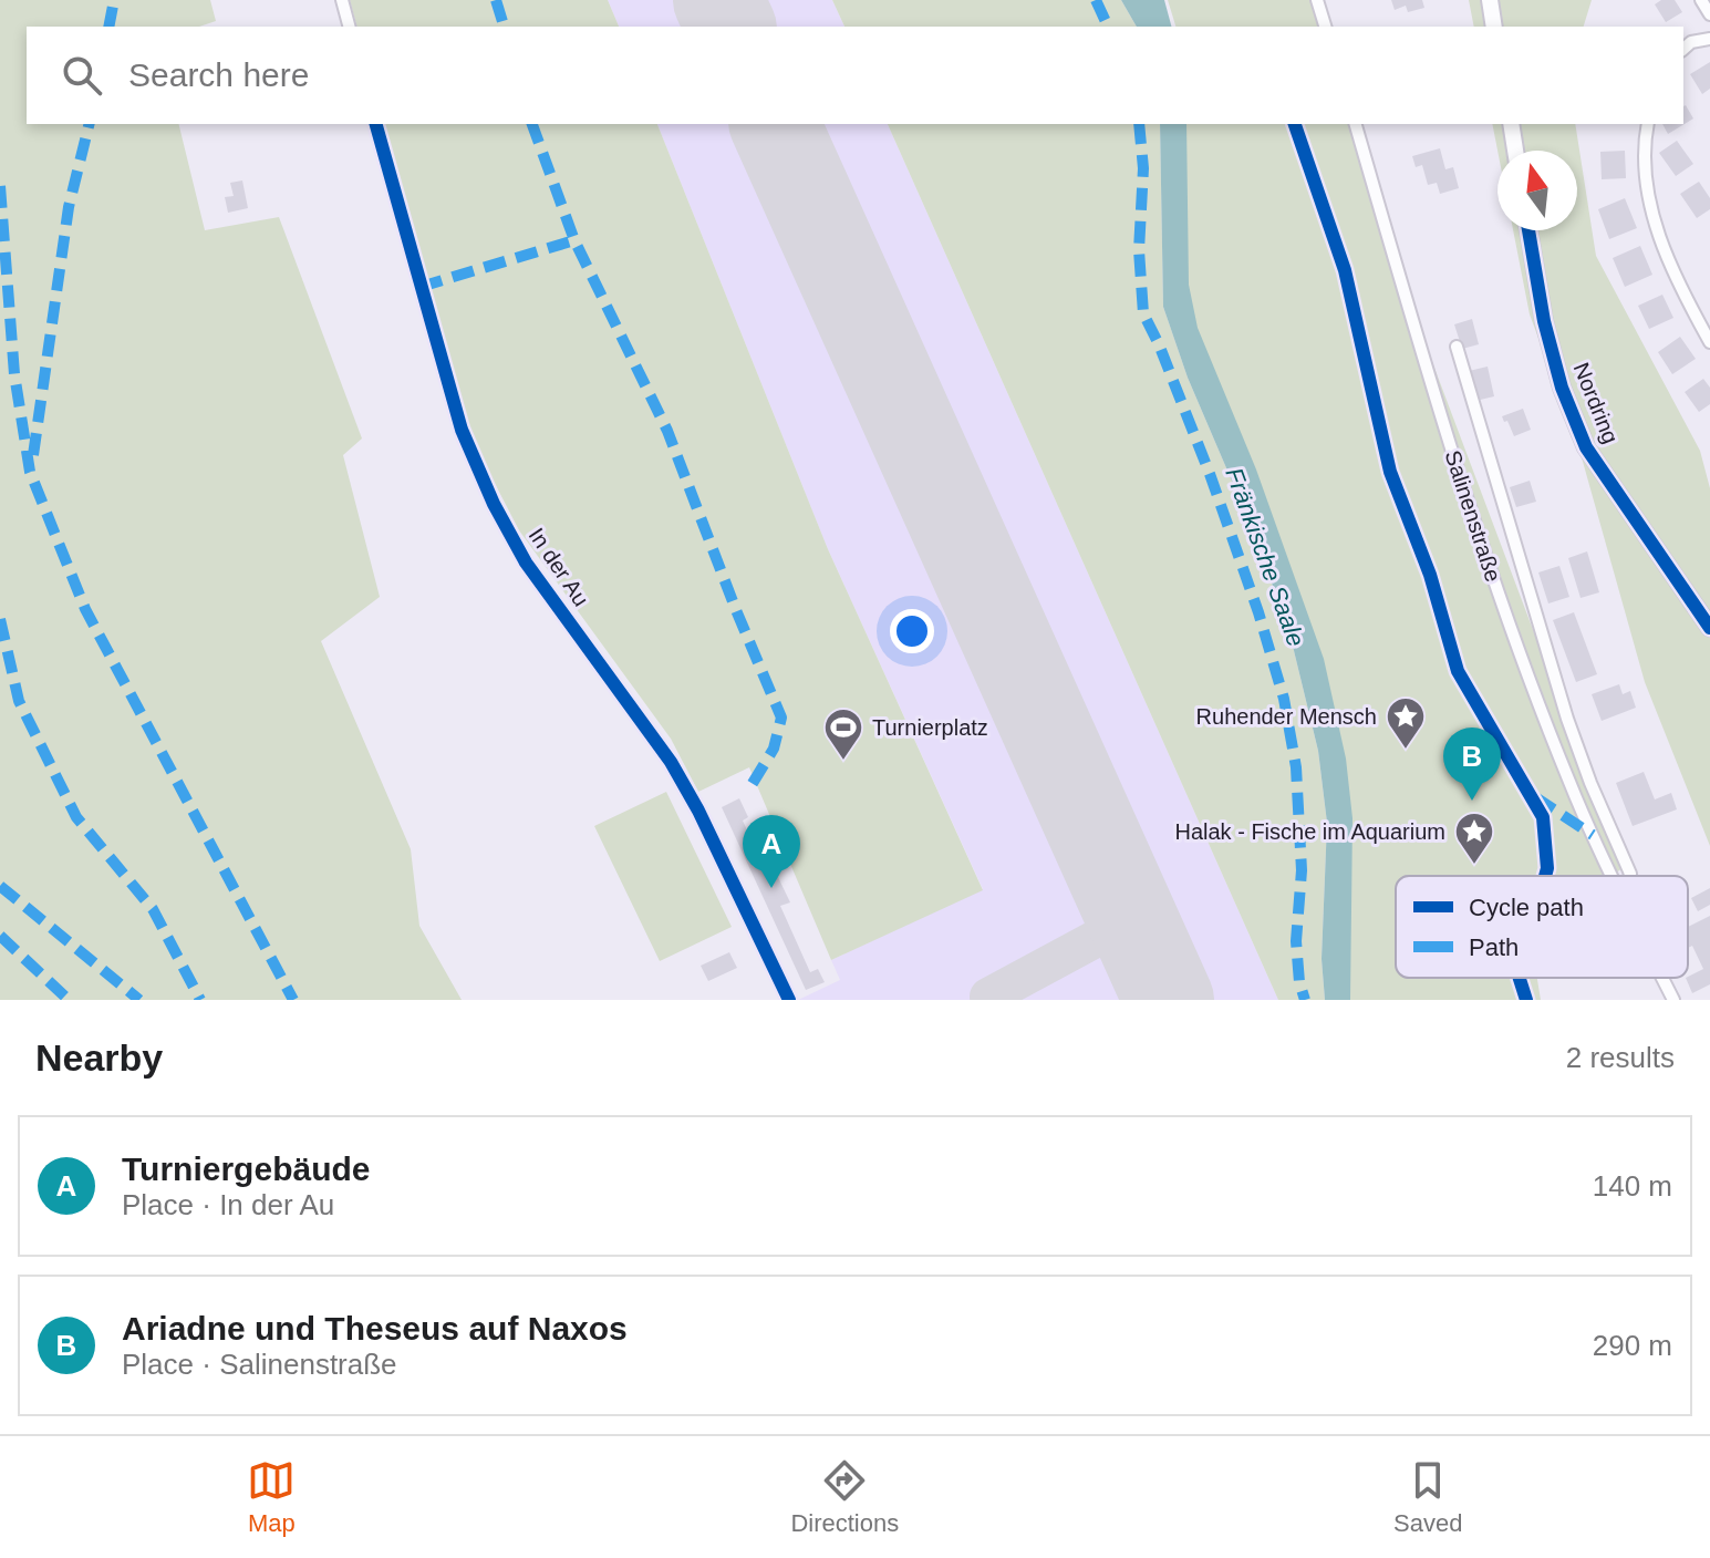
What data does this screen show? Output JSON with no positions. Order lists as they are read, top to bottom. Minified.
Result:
{"streets":{"main road":["Nordring"],"street":["Salinenstraße","In der Au"]},"water":["Fränkische Saale"],"places":{"place":["Ruhender Mensch","Halak - Fische im Aquarium"],"sports":["Turnierplatz"]},"legend":["Cycle path","Path"],"north":"top","page":{"search":"Search here","pins":["B","A"],"heading":["Nearby","2 results"],"list":[{"mark":"A","name":"Turniergebäude","note":"Place · In der Au","value":"140 m"},{"mark":"B","name":"Ariadne und Theseus auf Naxos","note":"Place · Salinenstraße","value":"290 m"}],"nav":["Map","Directions","Saved"]}}
